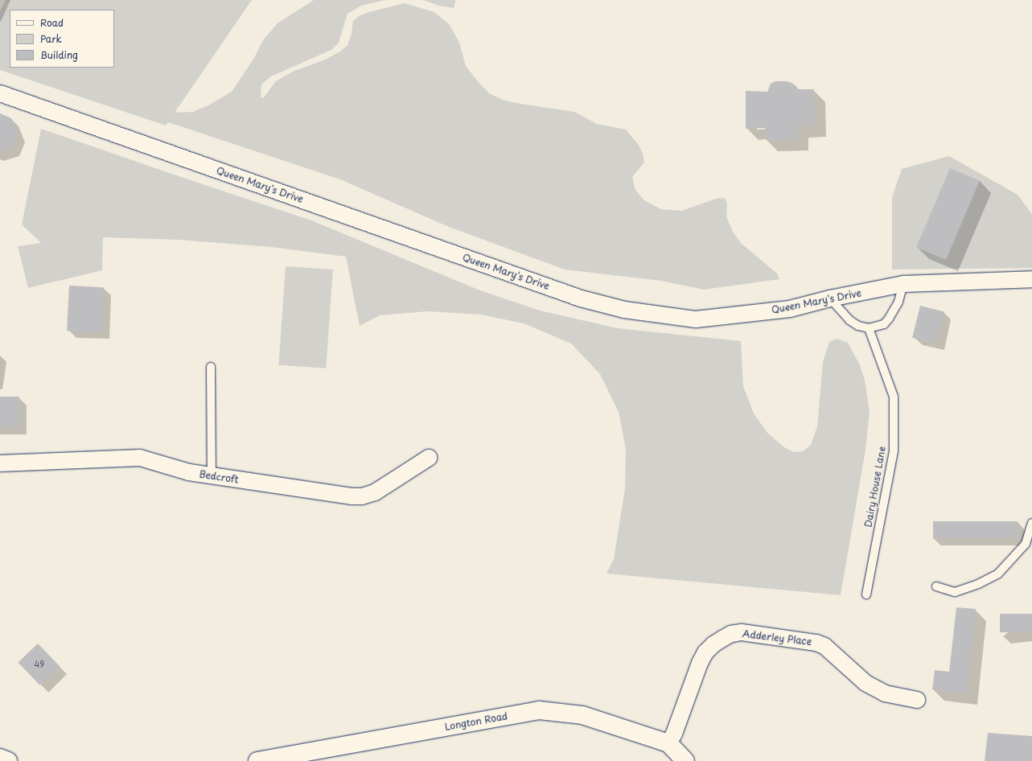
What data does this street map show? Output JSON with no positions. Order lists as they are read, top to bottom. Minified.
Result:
{"streets":{"street":["Queen Mary's Drive","Bedcroft","Adderley Place","Longton Road"],"lane":["Dairy House Lane"]},"crossings":[["Adderley Place","Longton Road"]],"house_numbers":["49"],"legend":["Road","Park","Building"]}
